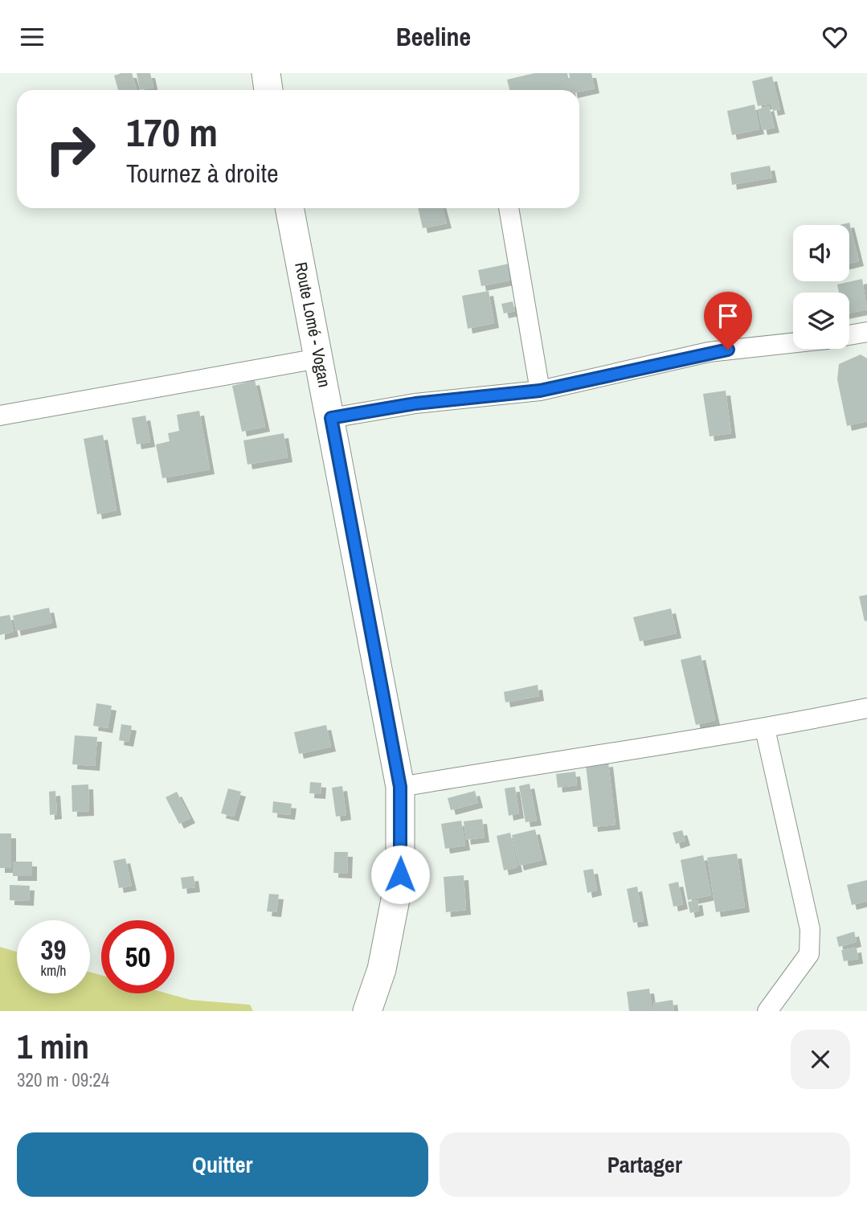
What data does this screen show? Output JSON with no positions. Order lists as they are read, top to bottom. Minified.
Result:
{"streets":{"main road":["Route Lomé - Vogan"]},"page":{"header":"Beeline","turn":["170 m","Tournez à droite"],"speed":"39 km/h","limit":"50","heading":["1 min","320 m · 09:24"],"buttons":["Quitter","Partager"]}}
